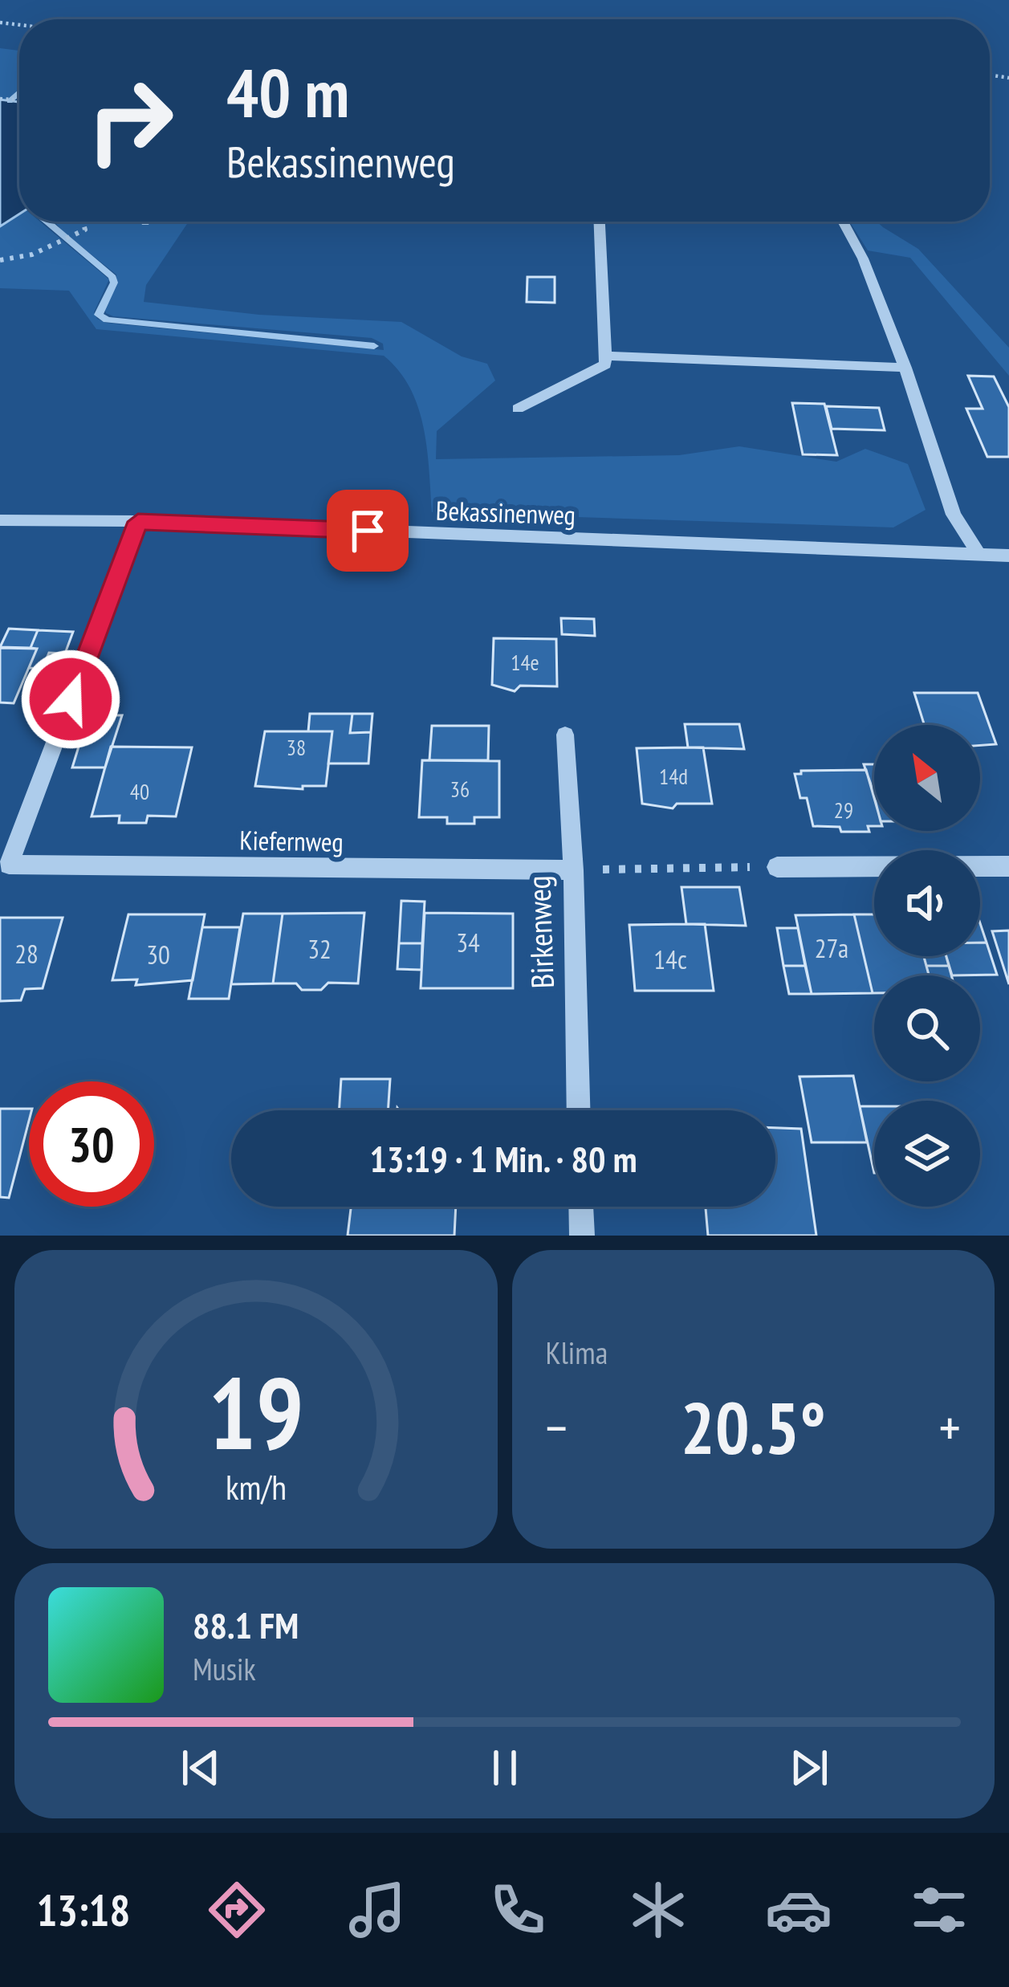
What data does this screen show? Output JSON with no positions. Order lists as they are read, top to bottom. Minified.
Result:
{"streets":{"street":["Bekassinenweg","Kiefernweg","Birkenweg"]},"crossings":[["Bekassinenweg","Kiefernweg"],["Kiefernweg","Birkenweg"]],"house_numbers":["14e","38","14d","36","40","29","34","27a","32","28","30","14c"],"north":"top left","page":{"turn":["40 m","Bekassinenweg"],"limit":"30","trip":"13:19 · 1 Min. · 80 m","tile":"Klima","heat":["−","20.5°","+"],"song":["88.1 FM","Musik"],"tabs":"13:18","gauge":["19","km/h"]}}
